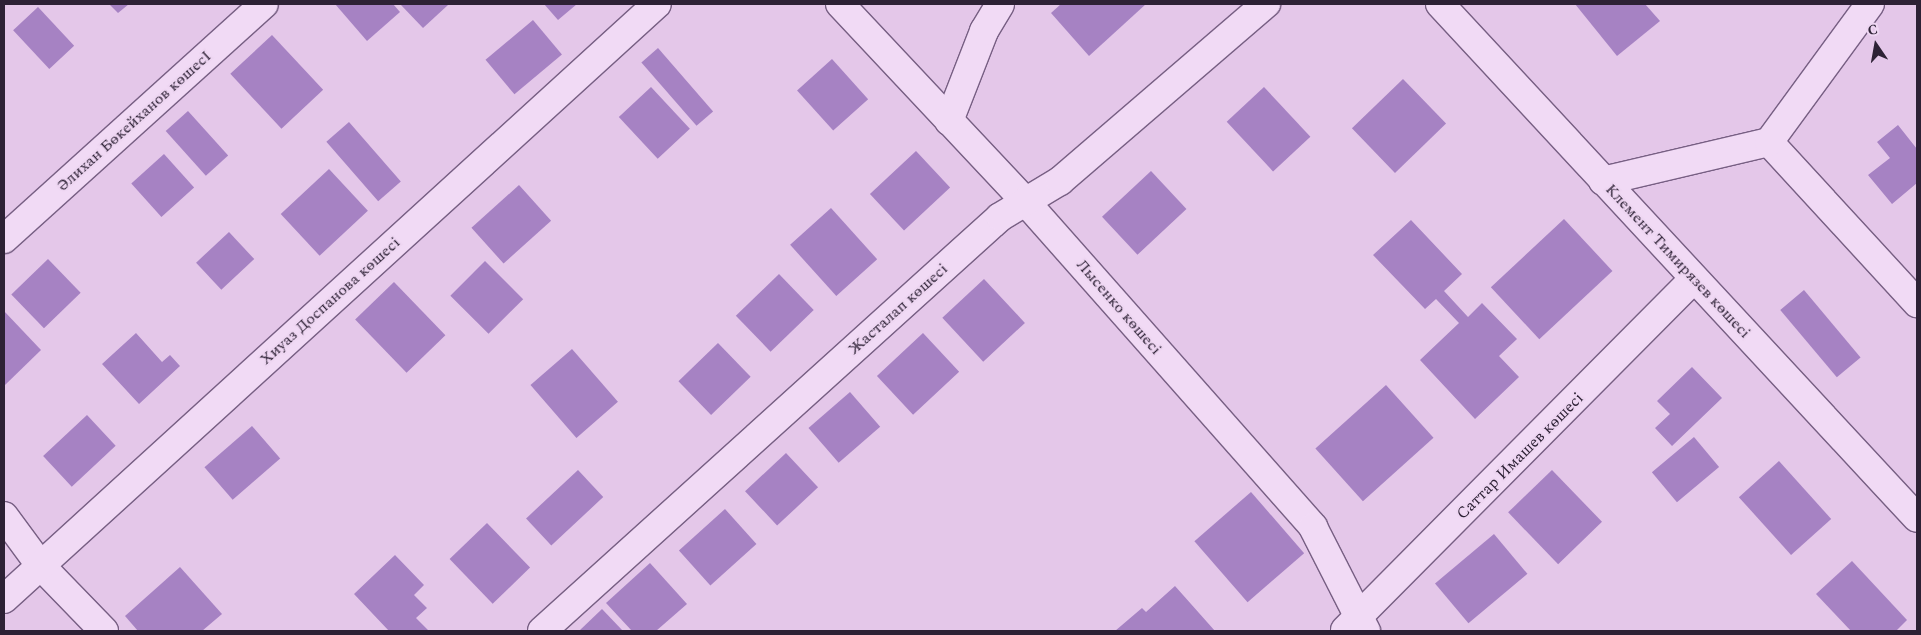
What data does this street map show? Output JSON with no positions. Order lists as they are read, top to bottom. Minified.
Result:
{"streets":{"street":["Әлихан Бөкейханов көшесI","Клемент Тимирязев көшесі","Хиуаз Доспанова көшесі","Лысенко көшесі","Жасталап көшесі","Саттар Имашев көшесі"]},"crossings":[["Клемент Тимирязев көшесі","Саттар Имашев көшесі"],["Лысенко көшесі","Жасталап көшесі"],["Лысенко көшесі","Саттар Имашев көшесі"]],"north":"top"}
